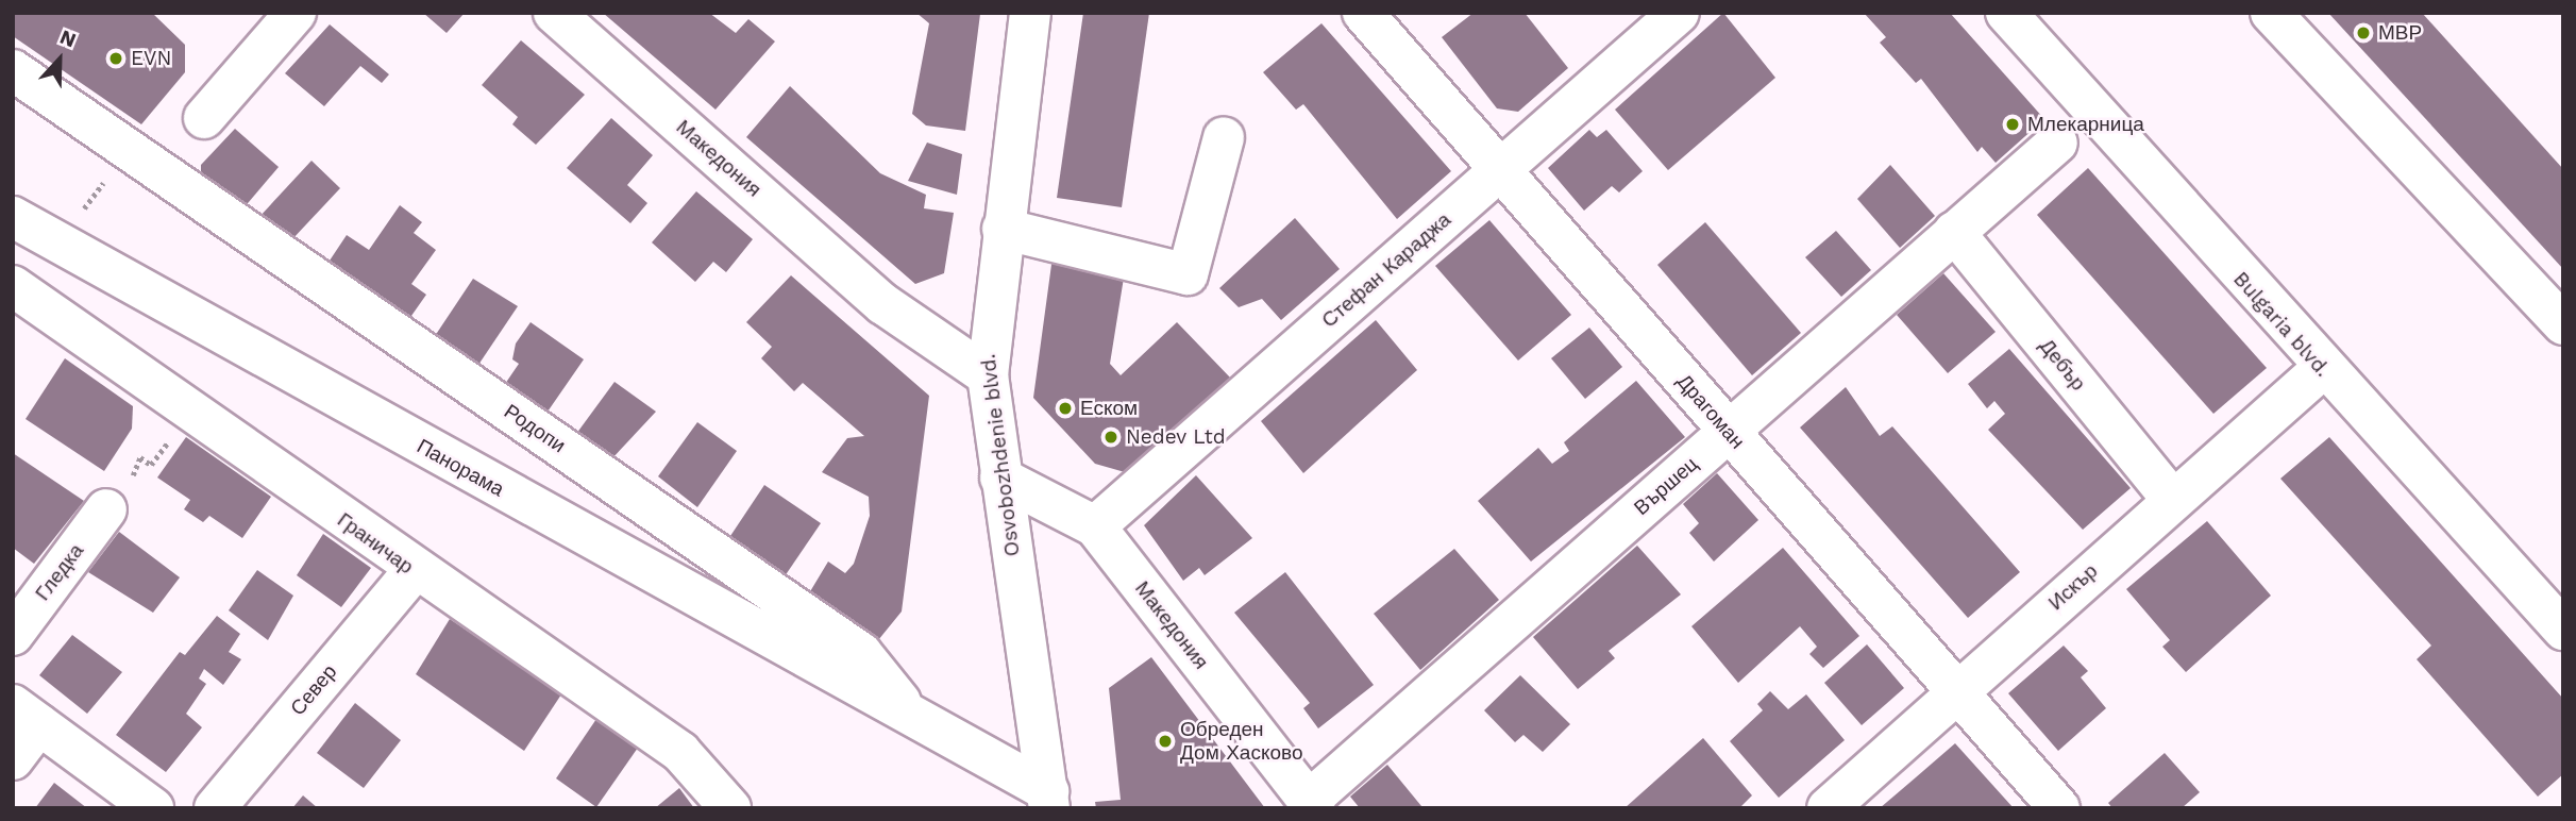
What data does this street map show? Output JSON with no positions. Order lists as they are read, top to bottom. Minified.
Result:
{"streets":{"street":["Македония","Стефан Караджа","Bulgaria blvd.","Дебър","Драгоман","Родопи","Osvobozhdenie blvd.","Панорама","Вършец","Граничар","Гледка","Искър","Север"]},"crossings":[["Македония","Стефан Караджа"],["Македония","Osvobozhdenie blvd."],["Македония","Вършец"],["Стефан Караджа","Драгоман"],["Bulgaria blvd.","Искър"],["Дебър","Вършец"],["Дебър","Искър"],["Драгоман","Вършец"],["Драгоман","Искър"],["Родопи","Osvobozhdenie blvd."],["Родопи","Панорама"],["Граничар","Север"]],"places":["МВР","EVN","Млекарница","Еском","Nedev Ltd","Обреден Дом Хасково"],"north":"top"}
